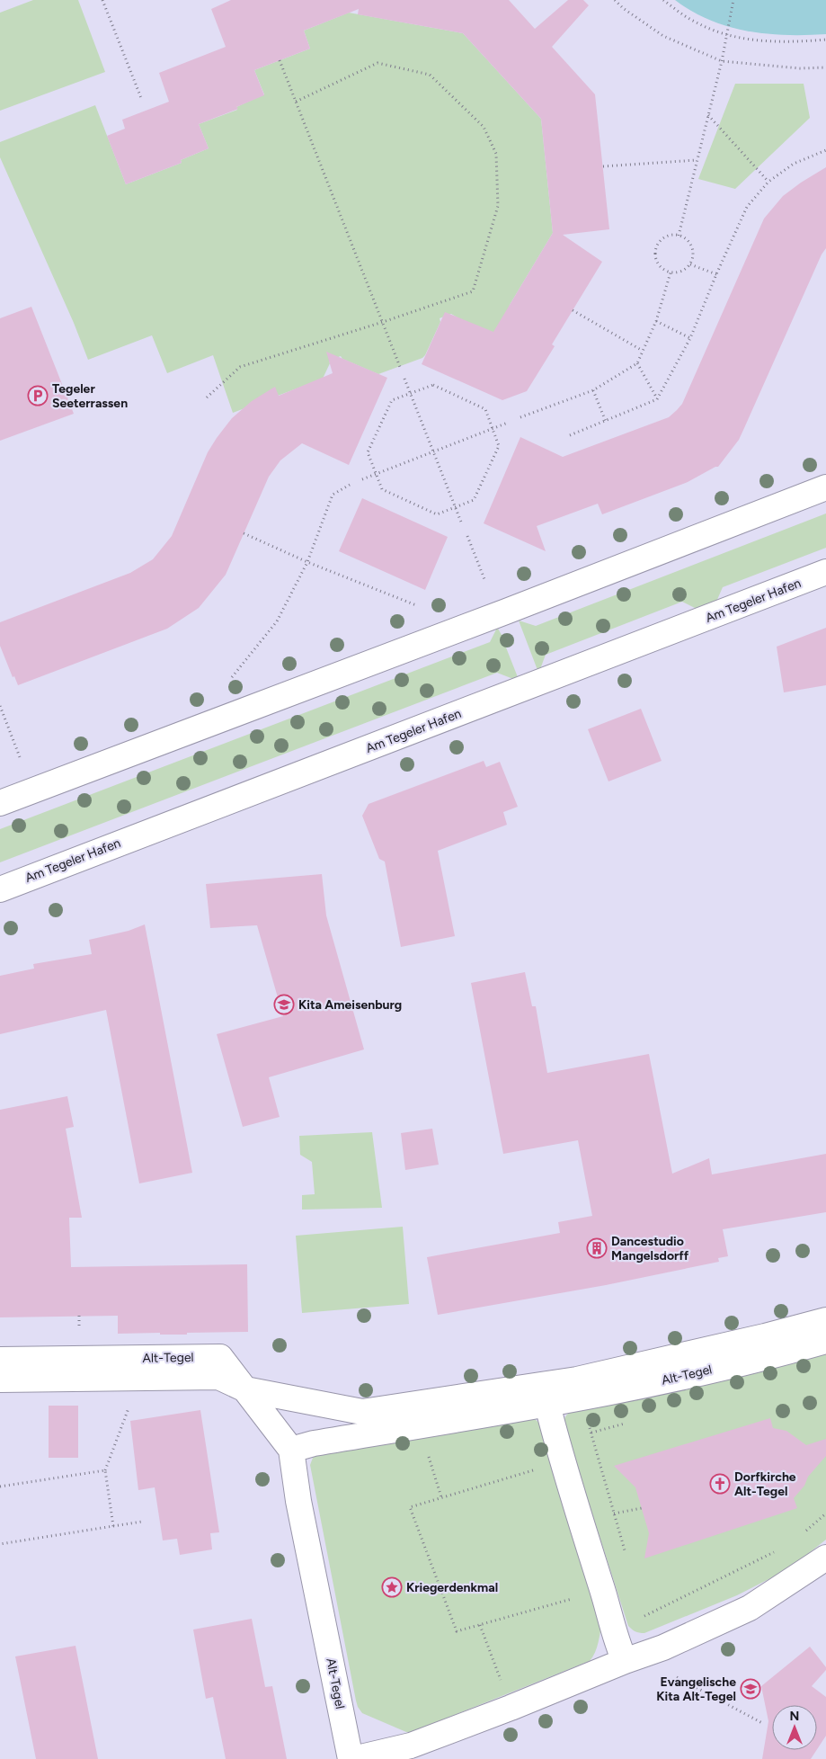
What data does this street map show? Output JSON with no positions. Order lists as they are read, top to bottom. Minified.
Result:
{"streets":{"street":["Am Tegeler Hafen","Alt-Tegel"]},"places":{"parking":["Tegeler Seeterrassen"],"school or university":["Kita Ameisenburg","Evangelische Kita Alt-Tegel"],"building":["Dancestudio Mangelsdorff"],"church":["Dorfkirche Alt-Tegel"],"place":["Kriegerdenkmal"]},"north":"top"}
